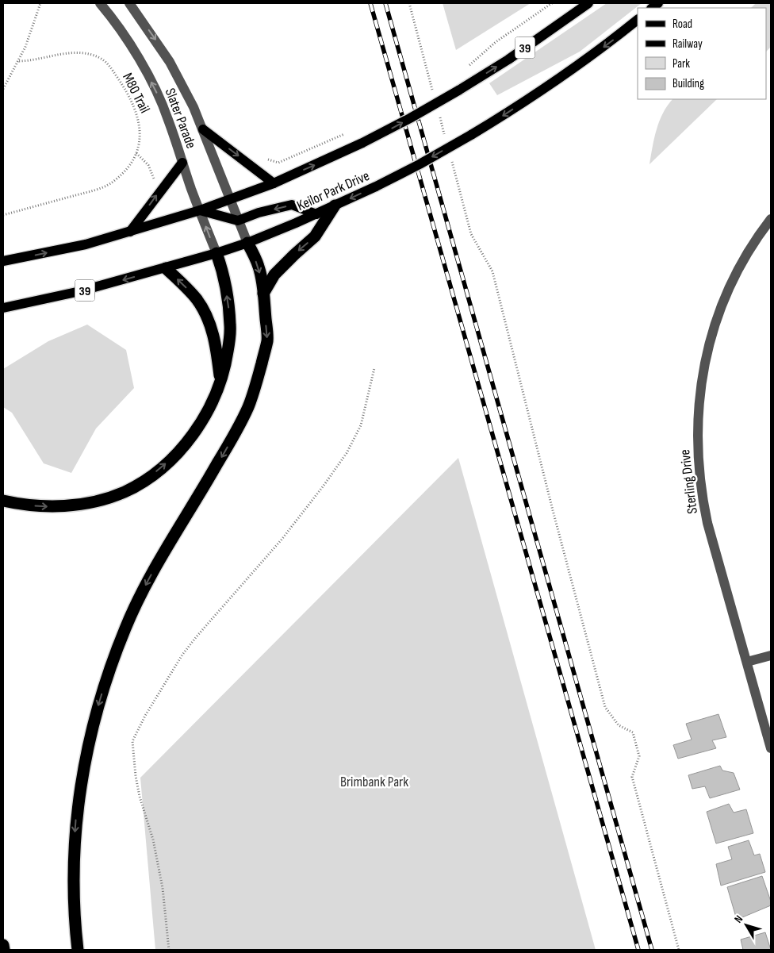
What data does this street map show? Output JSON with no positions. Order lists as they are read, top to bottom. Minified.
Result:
{"streets":{"main road":["39","Keilor Park Drive"],"street":["Slater Parade","Sterling Drive"],"path":["M80 Trail"]},"crossings":[["39","Slater Parade"],["Slater Parade","Keilor Park Drive"]],"parks":["Brimbank Park"],"legend":["Road","Railway","Park","Building"],"north":"top left"}
